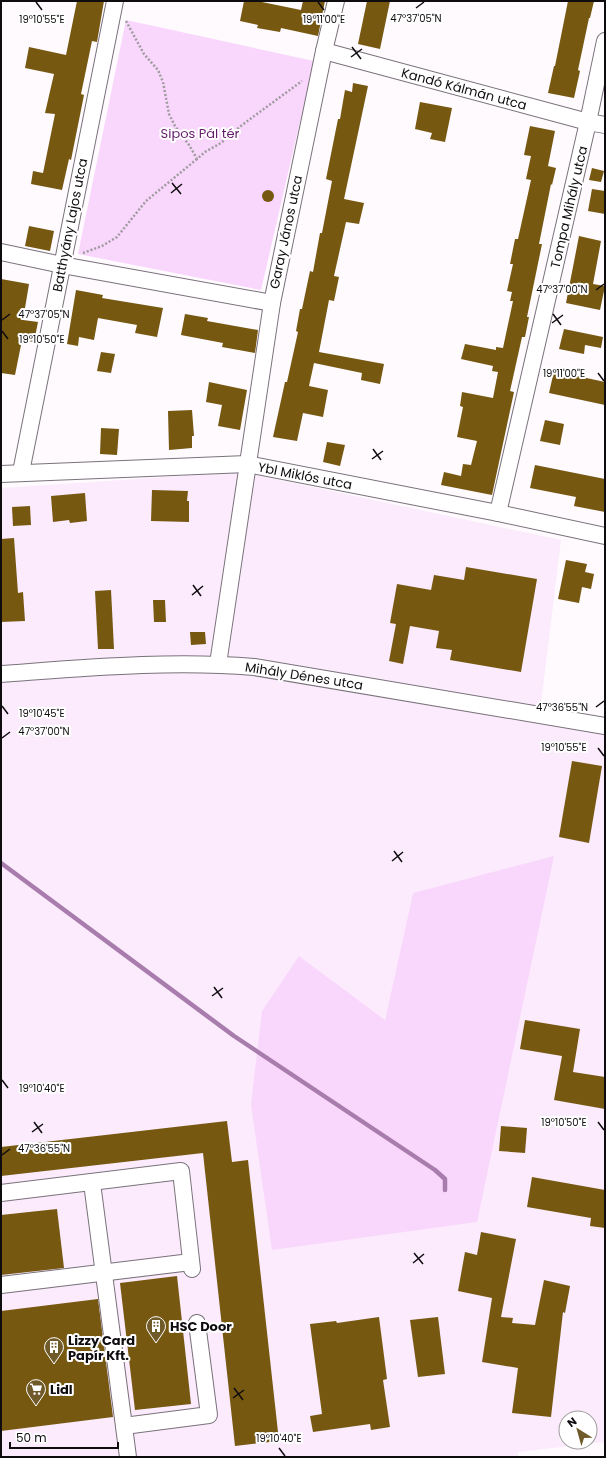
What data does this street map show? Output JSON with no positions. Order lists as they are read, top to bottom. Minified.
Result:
{"streets":{"street":["Kandó Kálmán utca","Tompa Mihály utca","Batthyány Lajos utca","Garay János utca","Ybl Miklós utca","Mihály Dénes utca"]},"crossings":[["Kandó Kálmán utca","Tompa Mihály utca"],["Kandó Kálmán utca","Garay János utca"],["Tompa Mihály utca","Ybl Miklós utca"],["Batthyány Lajos utca","Ybl Miklós utca"],["Garay János utca","Ybl Miklós utca"],["Garay János utca","Mihály Dénes utca"]],"parks":["Sipos Pál tér"],"places":{"building":["HSC Door","Lizzy Card Papír Kft."],"supermarket":["Lidl"]},"scale_bar":"50 m","north":"top left","coordinates":["47°37'05\"N","19°10'55\"E","19°11'00\"E","47°37'00\"N","19°10'50\"E","47°36'55\"N","19°10'45\"E","19°10'40\"E"]}
